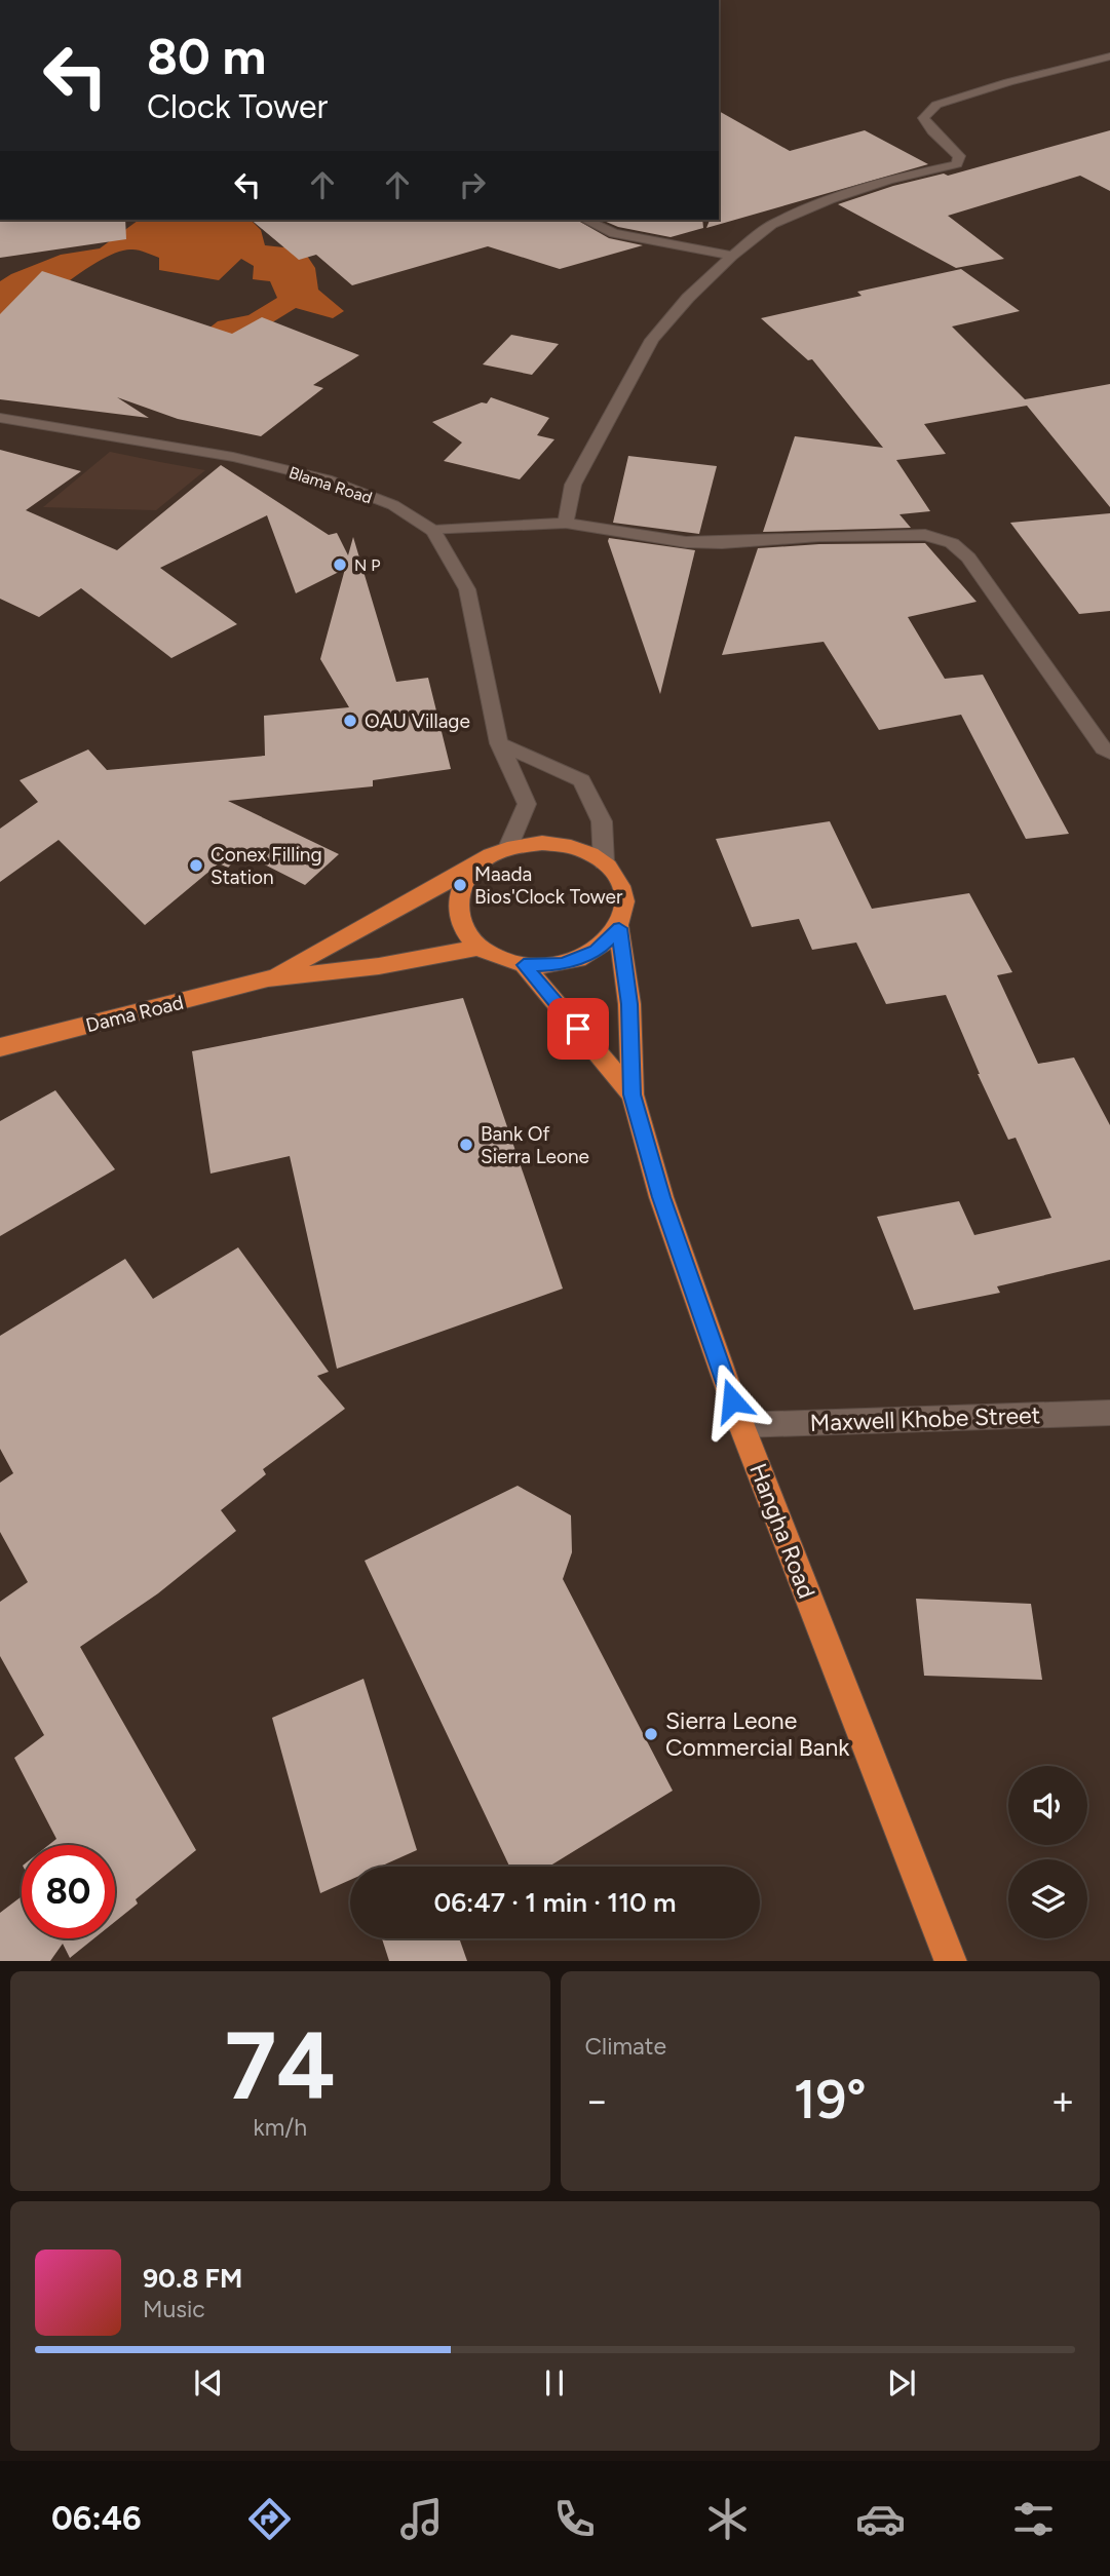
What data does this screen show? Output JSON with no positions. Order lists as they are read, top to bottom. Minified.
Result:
{"streets":{"highway":["Dama Road","Hangha Road"],"street":["Blama Road","Maxwell Khobe Street"]},"crossings":[["Blama Road","Hangha Road"],["Maxwell Khobe Street","Hangha Road"]],"places":["N P","OAU Village","Conex Filling Station","Maada Bios'Clock Tower","Bank Of Sierra Leone","Sierra Leone Commercial Bank"],"page":{"turn":["80 m","Clock Tower"],"limit":"80","trip":"06:47 · 1 min · 110 m","tile":[["74","km/h"],"Climate"],"heat":["−","19°","+"],"song":["90.8 FM","Music"],"tabs":"06:46"}}
